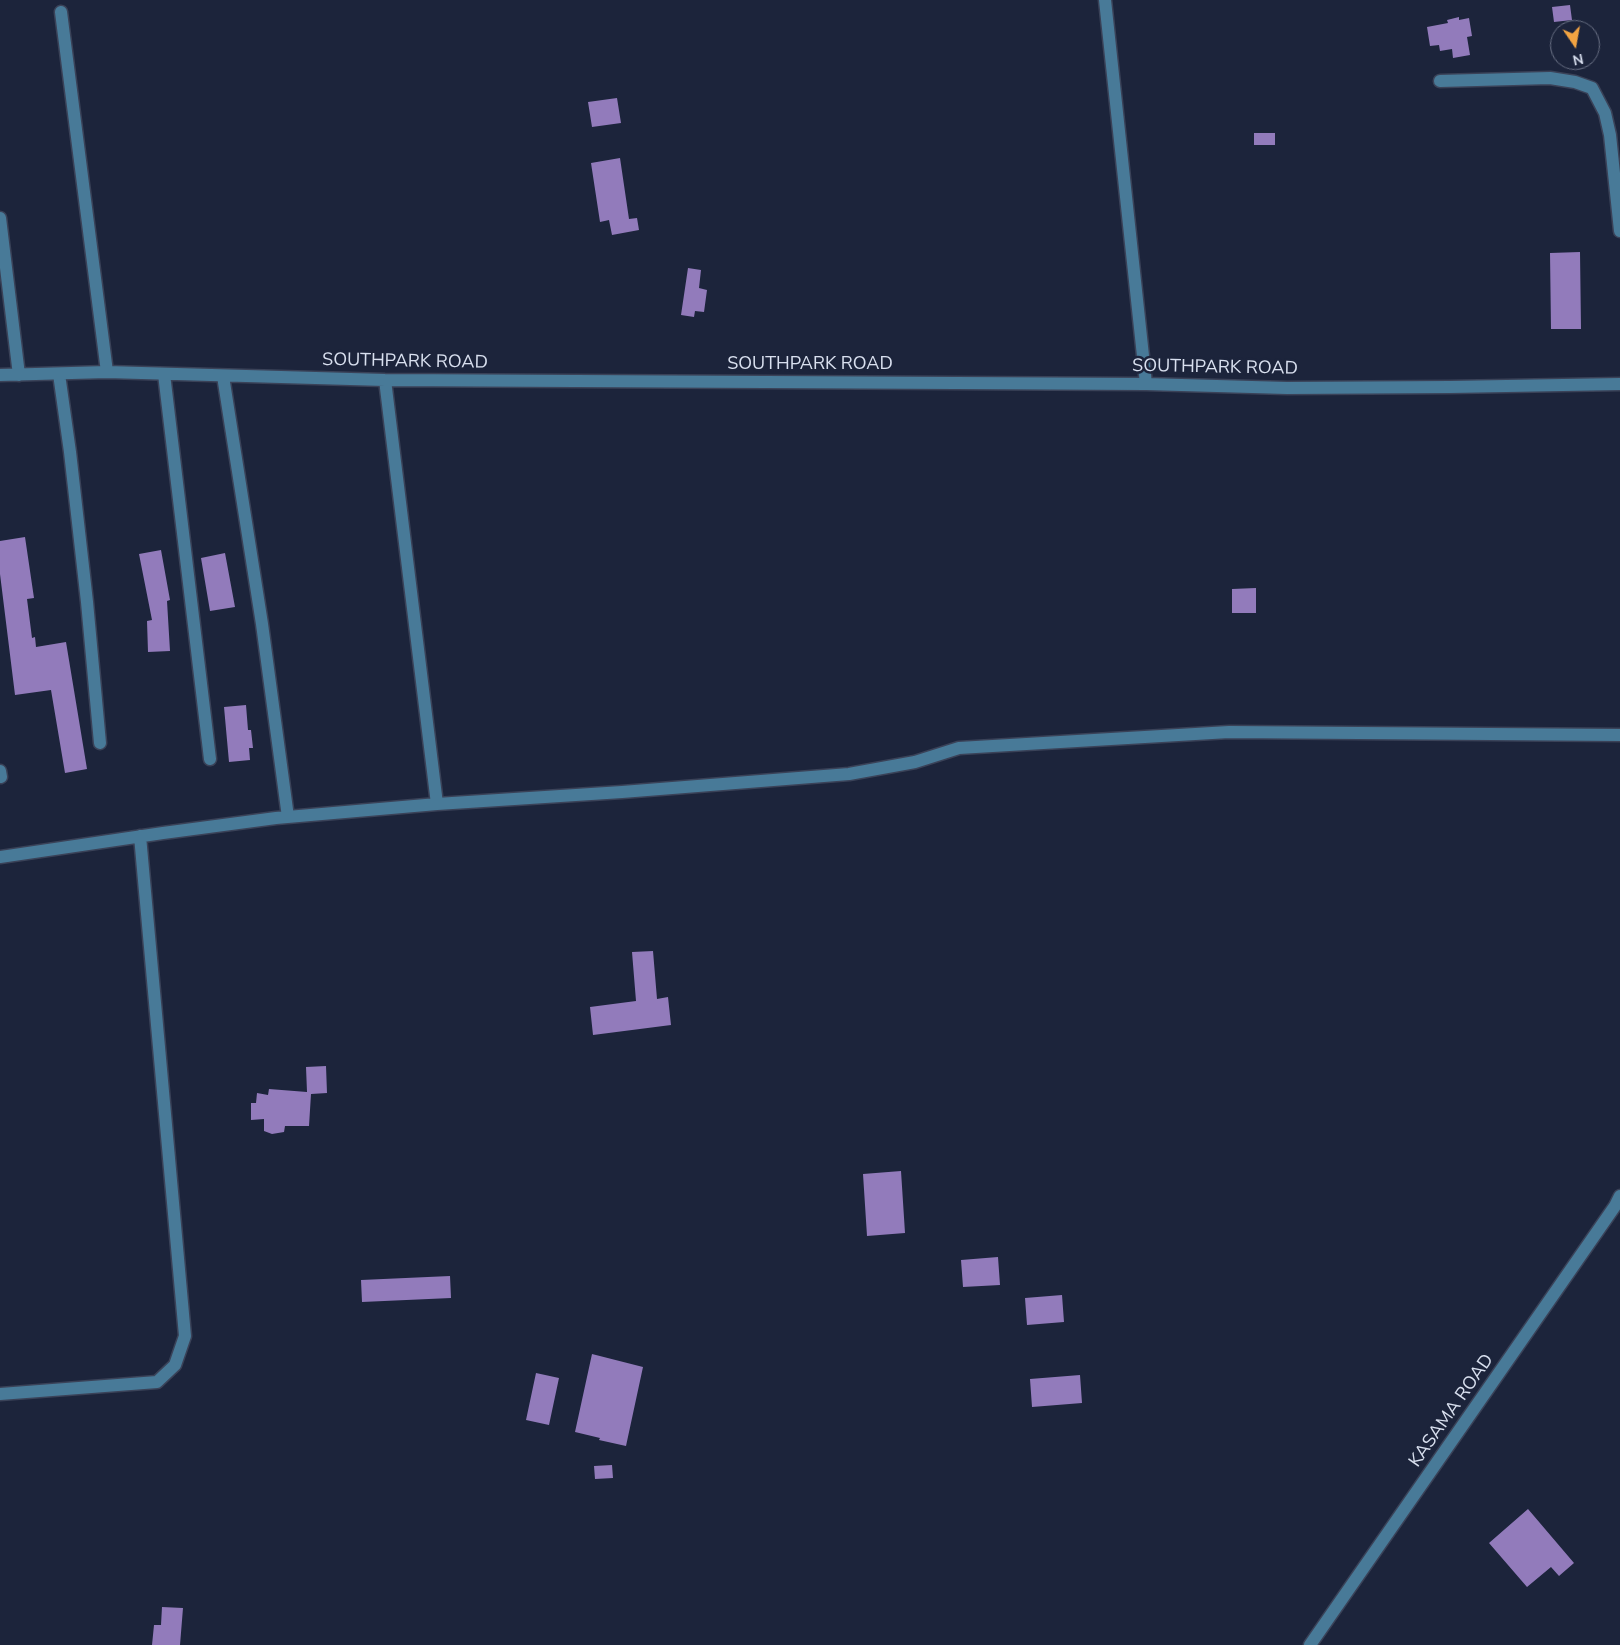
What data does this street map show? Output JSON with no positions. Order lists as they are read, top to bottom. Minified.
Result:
{"streets":{"street":["SOUTHPARK ROAD","KASAMA ROAD"]},"north":"bottom"}
